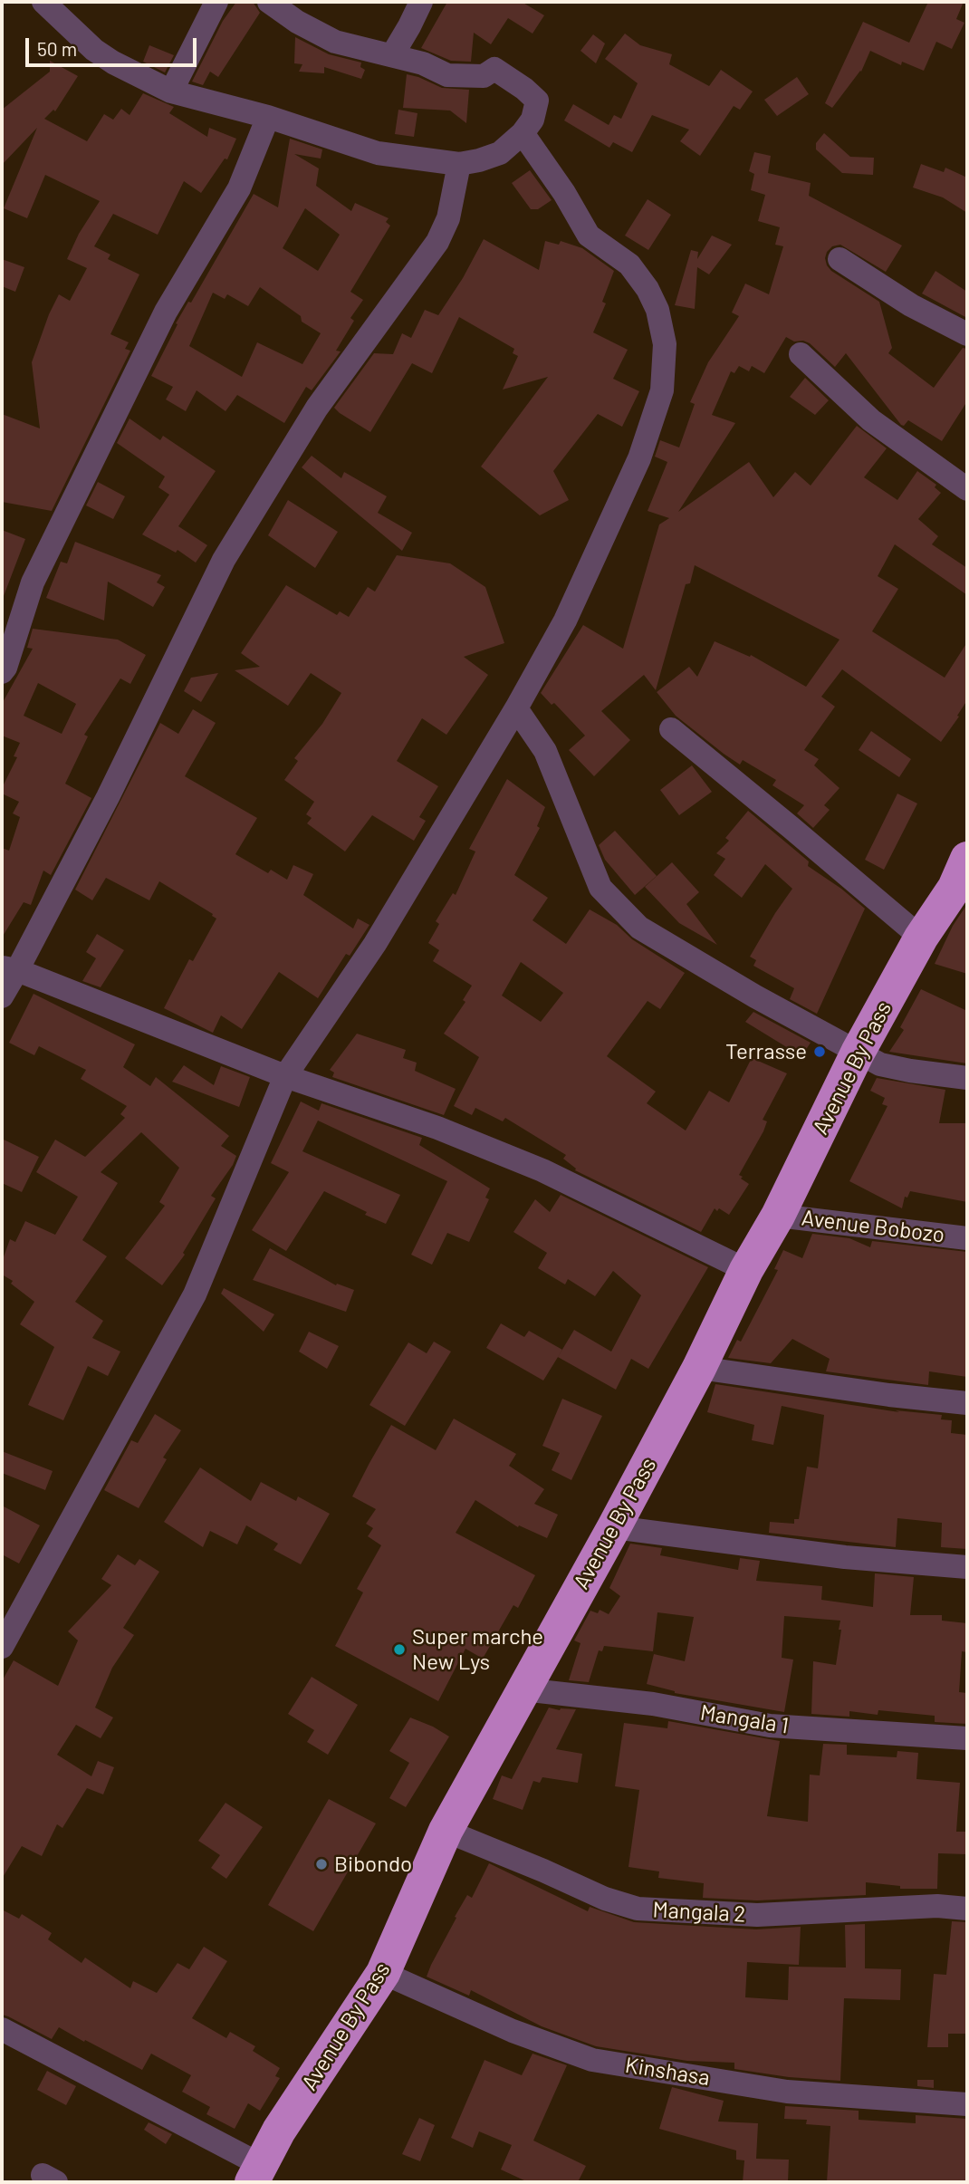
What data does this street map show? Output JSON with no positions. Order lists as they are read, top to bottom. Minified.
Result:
{"streets":{"highway":["Avenue By Pass"],"street":["Avenue Bobozo","Mangala 1","Mangala 2","Kinshasa"]},"crossings":[["Avenue By Pass","Avenue Bobozo"],["Avenue By Pass","Mangala 1"],["Avenue By Pass","Mangala 2"],["Avenue By Pass","Kinshasa"]],"places":["Terrasse","Super marche New Lys","Bibondo"],"scale_bar":"50 m"}
